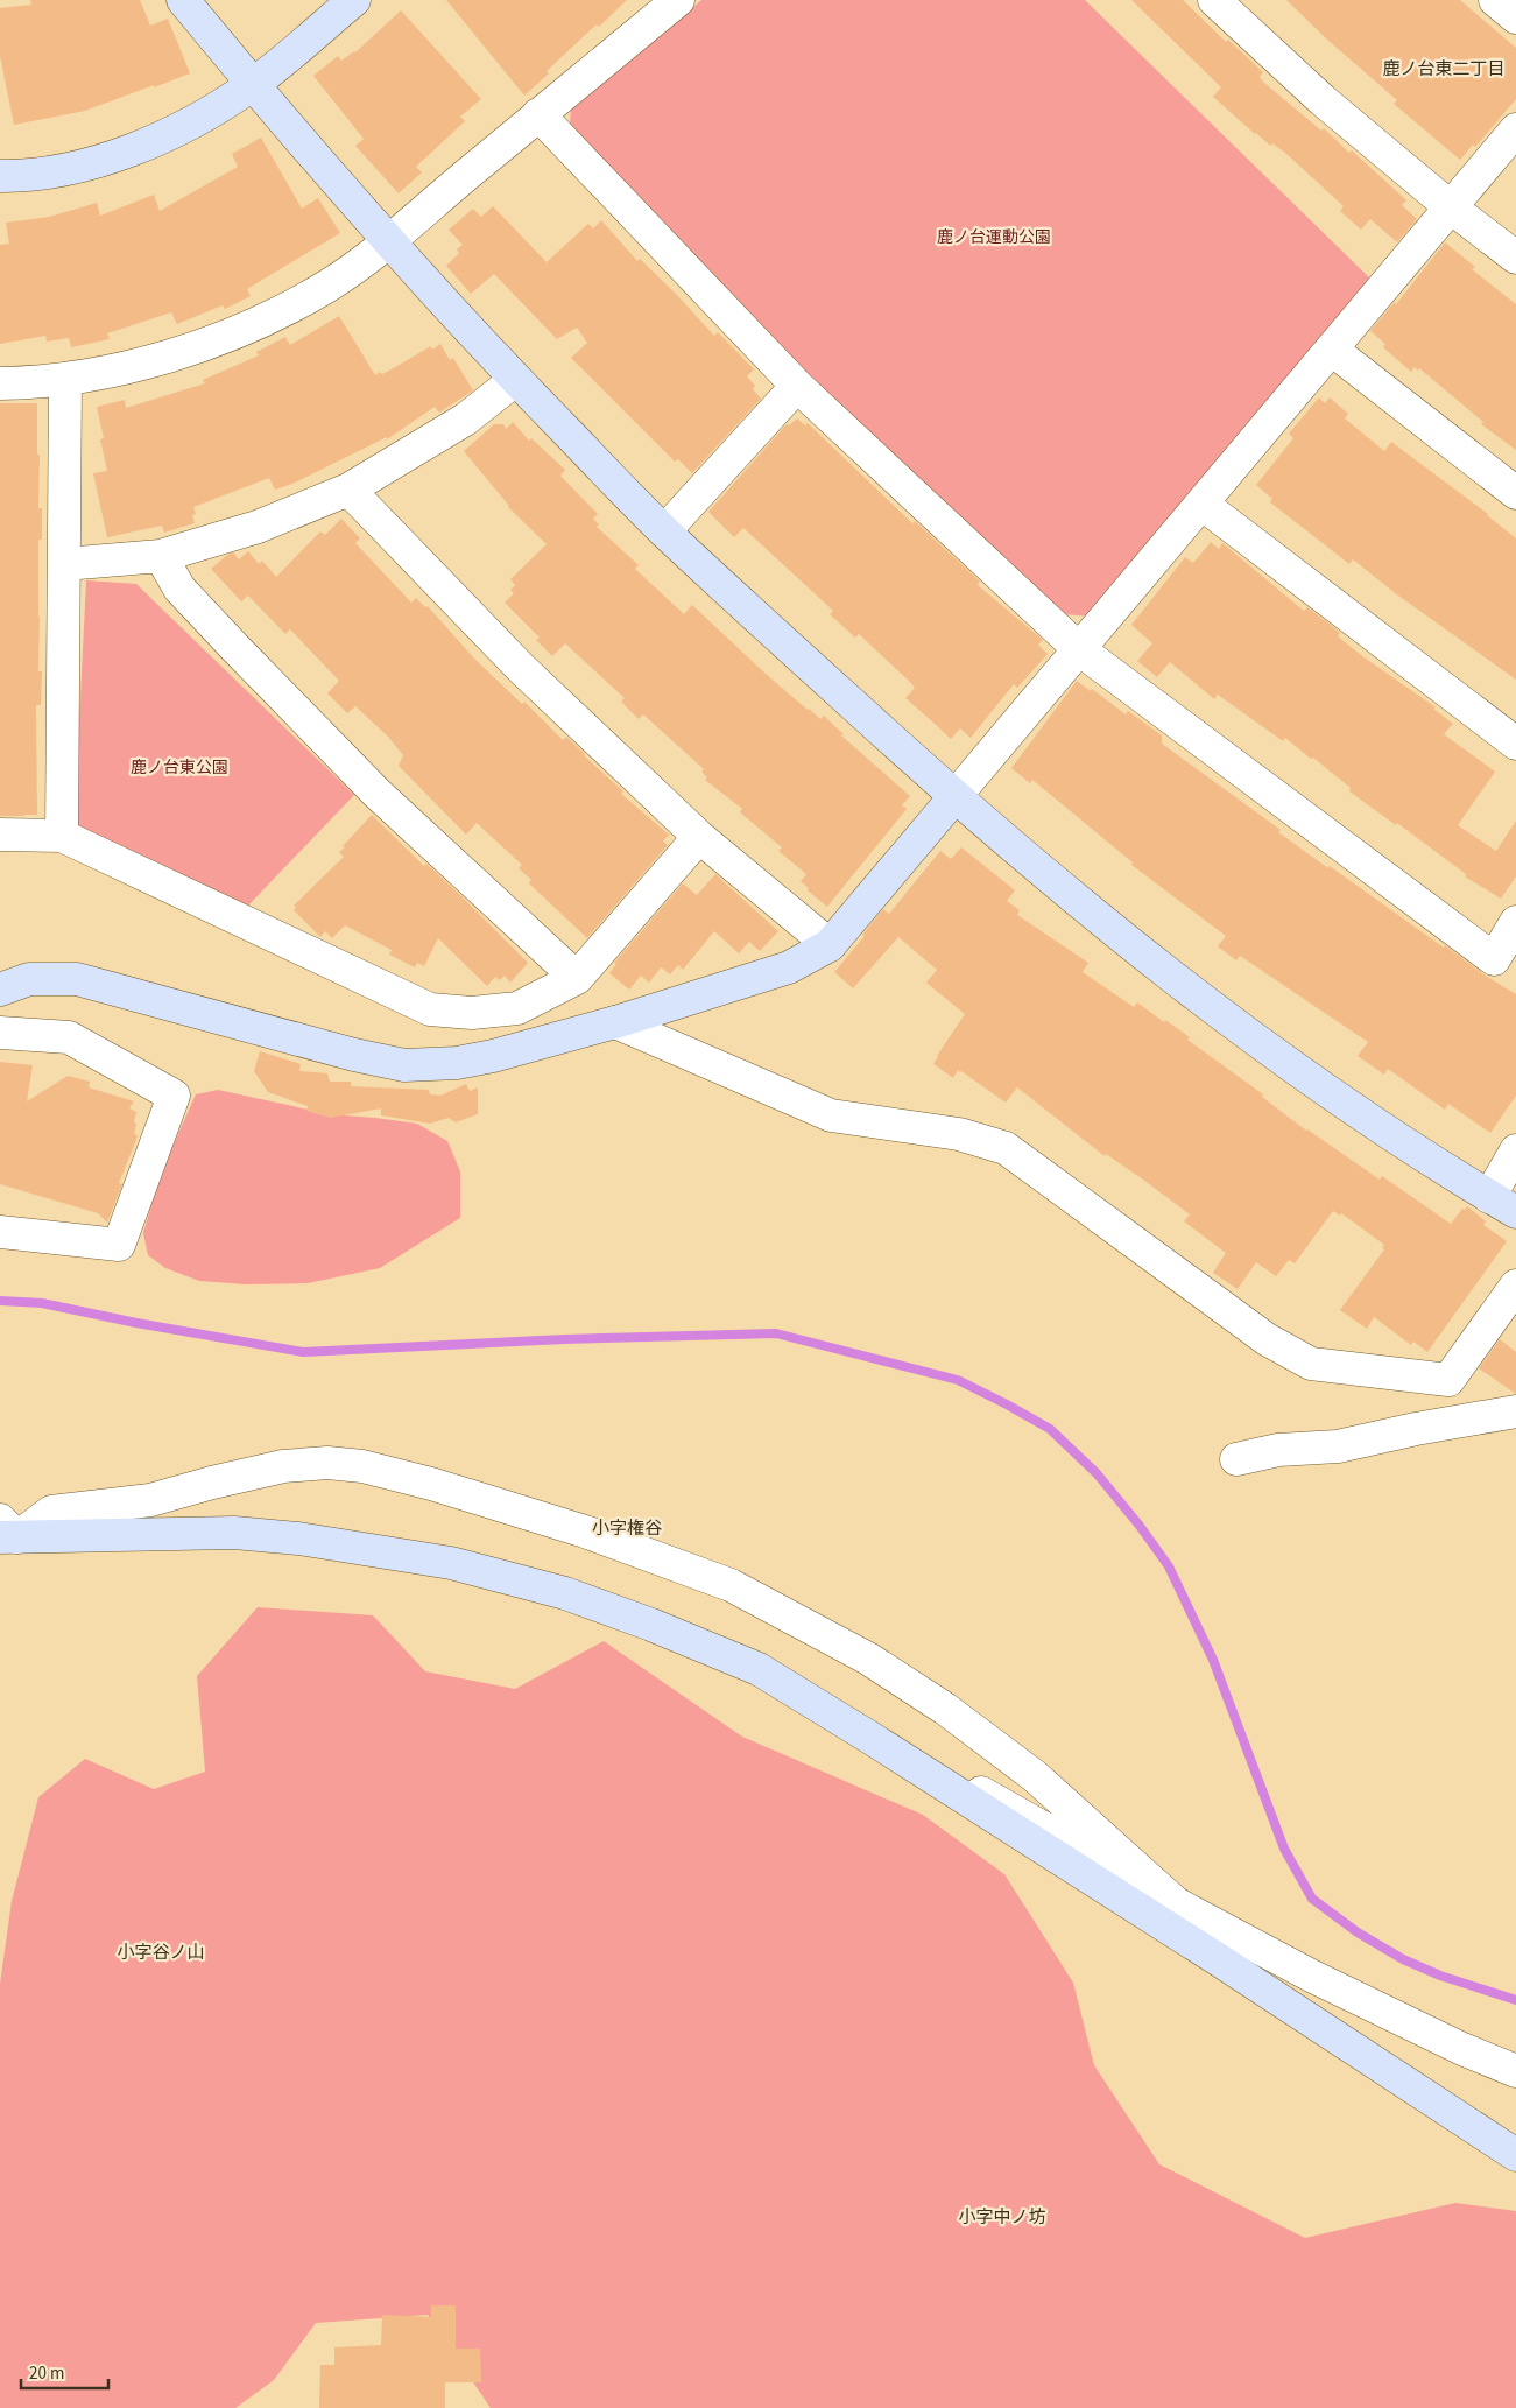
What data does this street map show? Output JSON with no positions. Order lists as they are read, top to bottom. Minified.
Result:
{"districts":["鹿ノ台東二丁目","小字権谷","小字谷ノ山","小字中ノ坊"],"parks":["鹿ノ台運動公園","鹿ノ台東公園"],"scale_bar":"20 m"}
